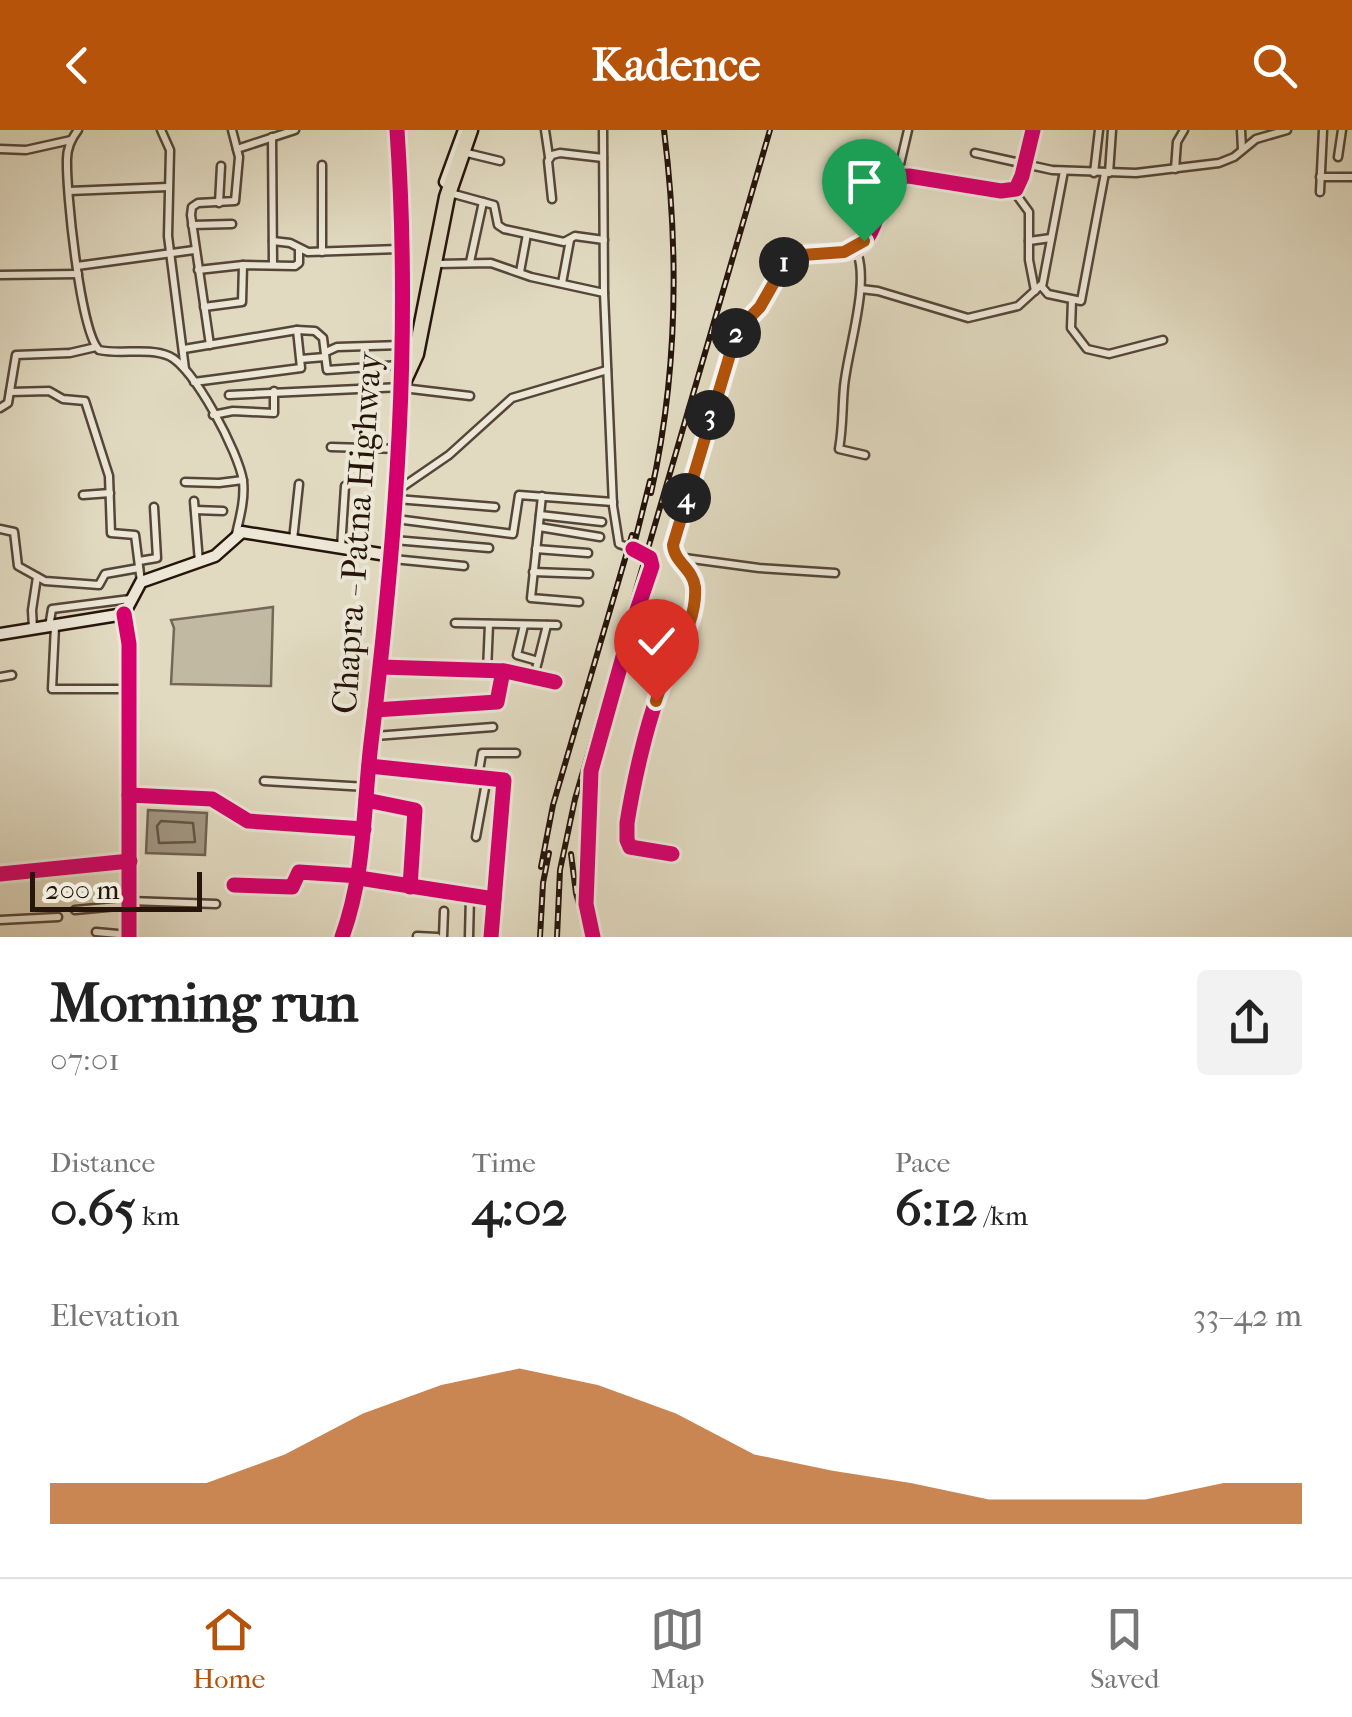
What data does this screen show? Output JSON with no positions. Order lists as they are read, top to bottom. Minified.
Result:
{"streets":{"highway":["Chapra - Patna Highway"]},"scale_bar":"200 m","page":{"header":"Kadence","pins":["1","2","3","4"],"scale":"200 m","heading":["Morning run","07:01"],"stats":[["Distance","0.65 km"],["Time","4:02"],["Pace","6:12 /km"]],"chart":["Elevation","33–42 m"],"tabs":["Home","Map","Saved"]}}
